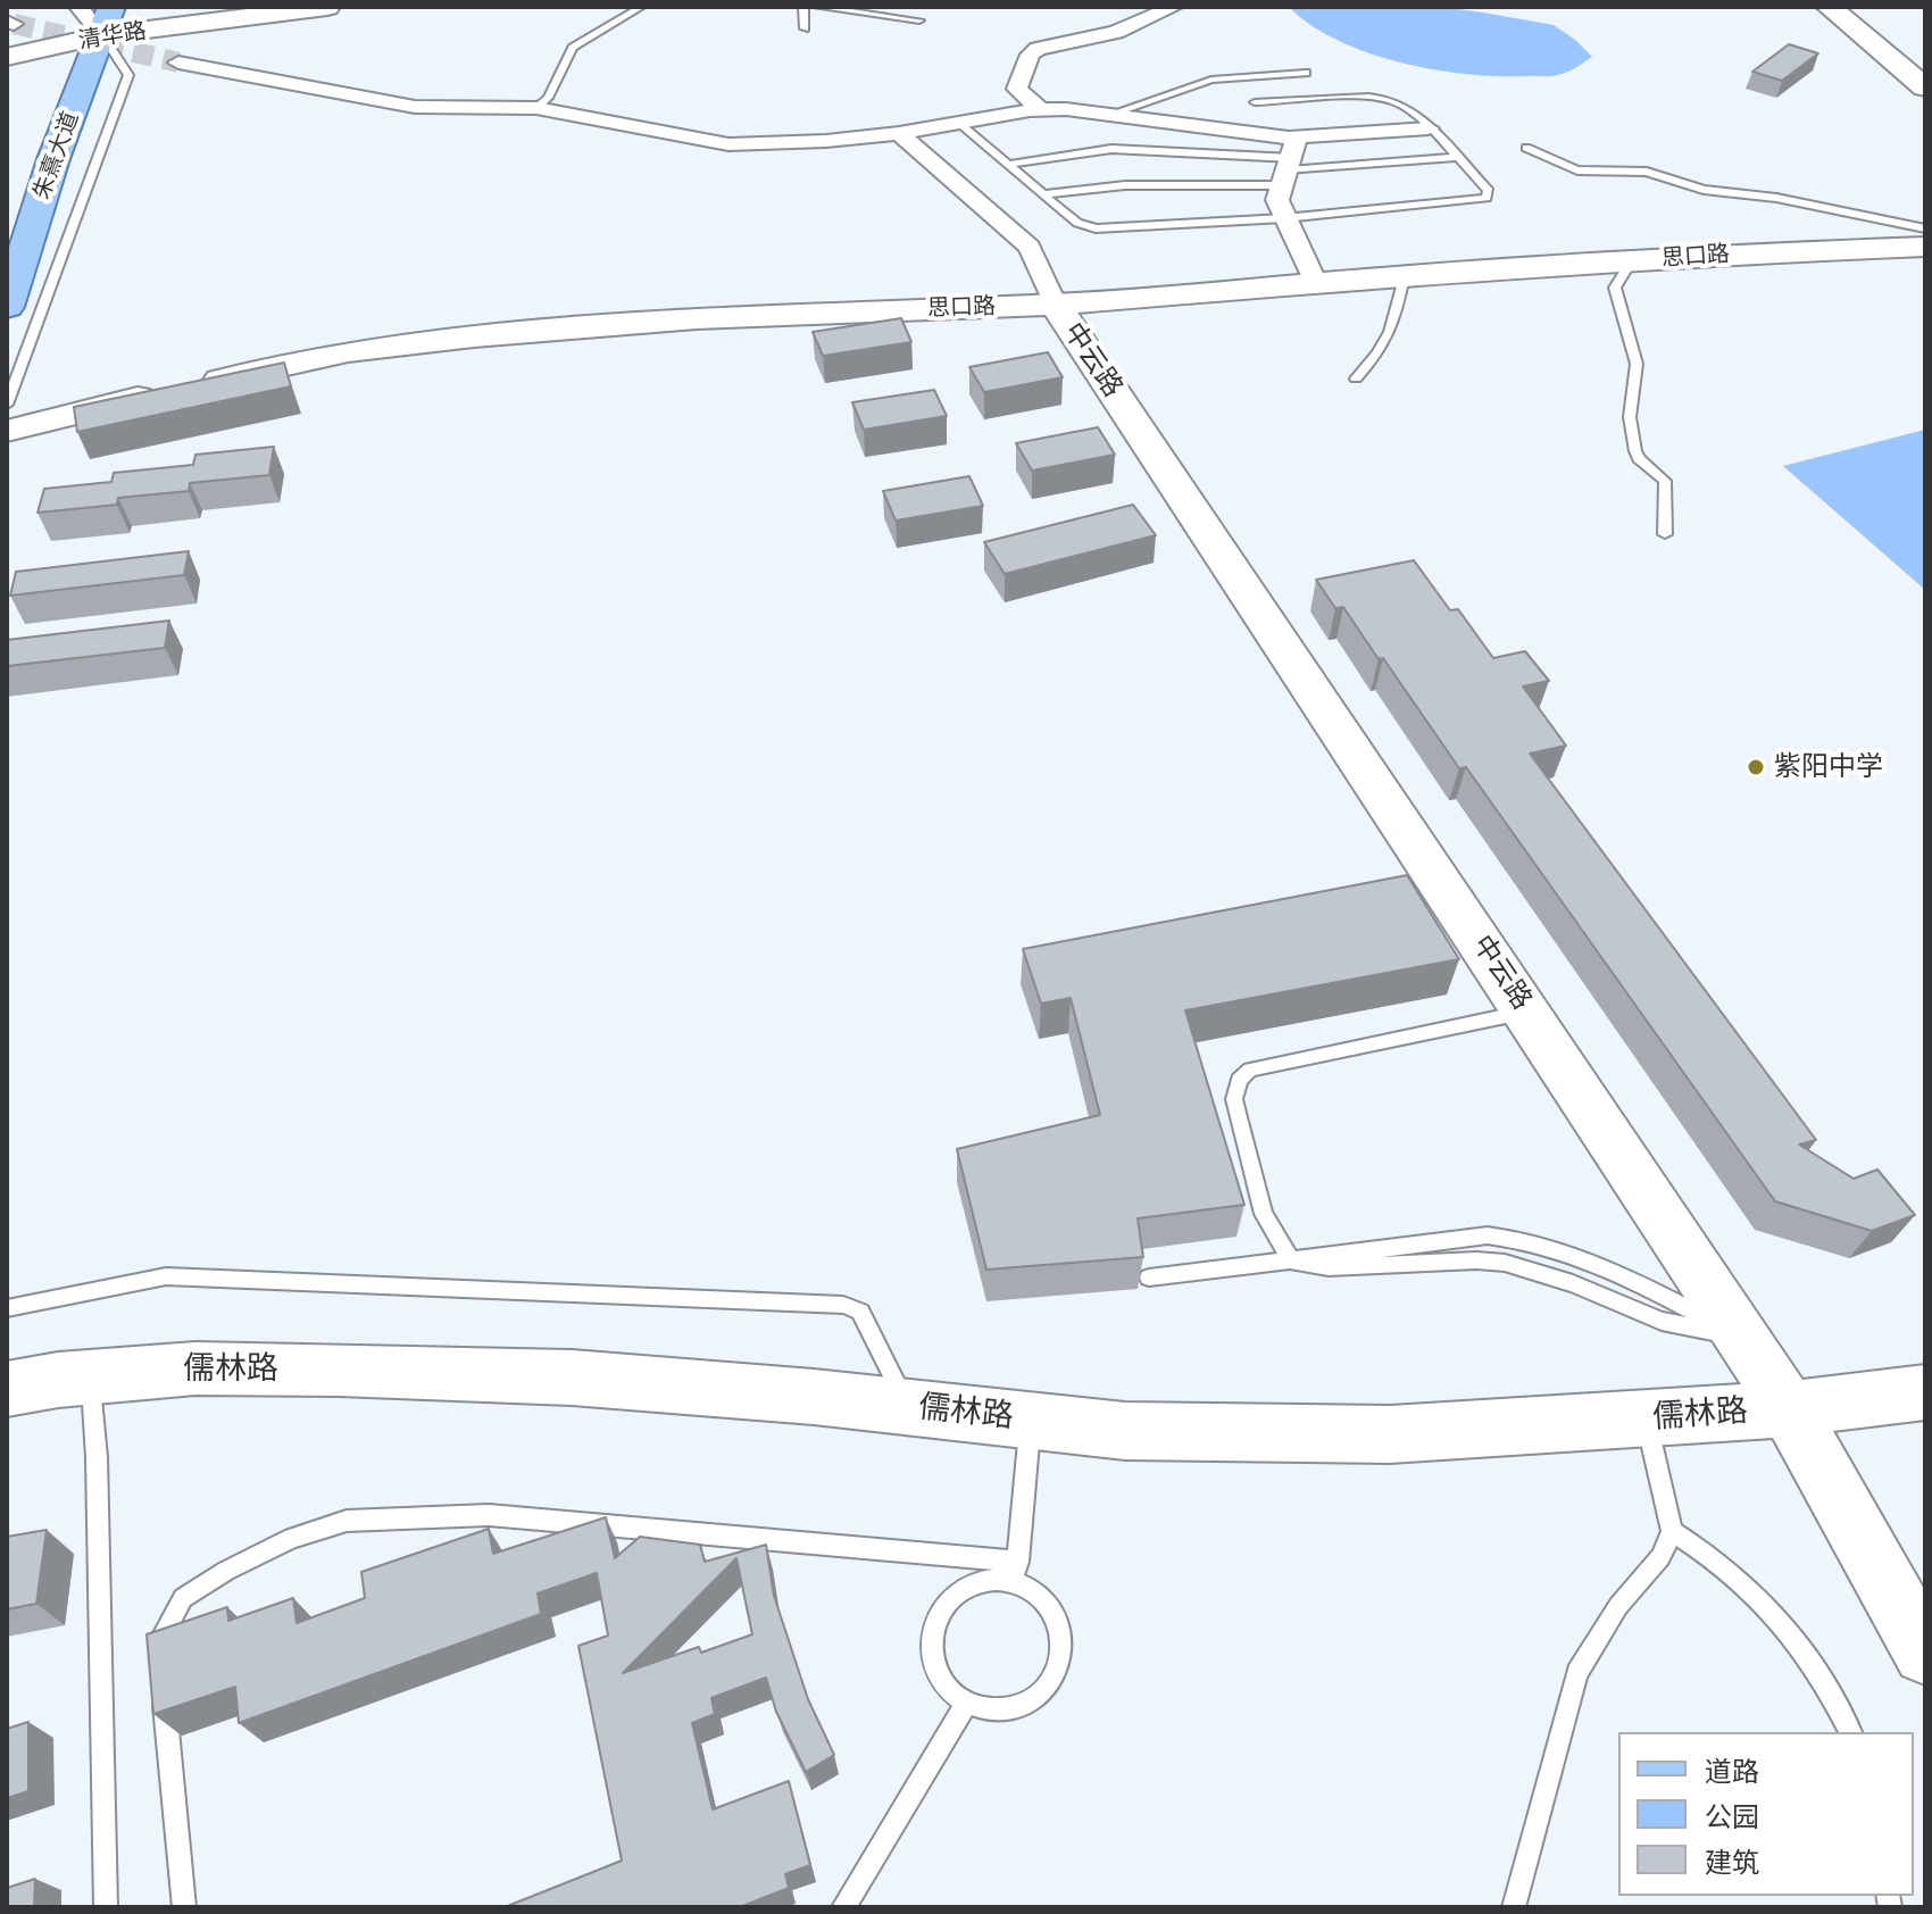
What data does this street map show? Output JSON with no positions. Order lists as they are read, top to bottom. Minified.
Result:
{"streets":{"main road":["朱熹大道"],"street":["清华路","思口路","中云路","儒林路"]},"crossings":[["清华路","朱熹大道"],["思口路","中云路"],["中云路","儒林路"]],"places":["紫阳中学"],"legend":["道路","公园","建筑"]}
